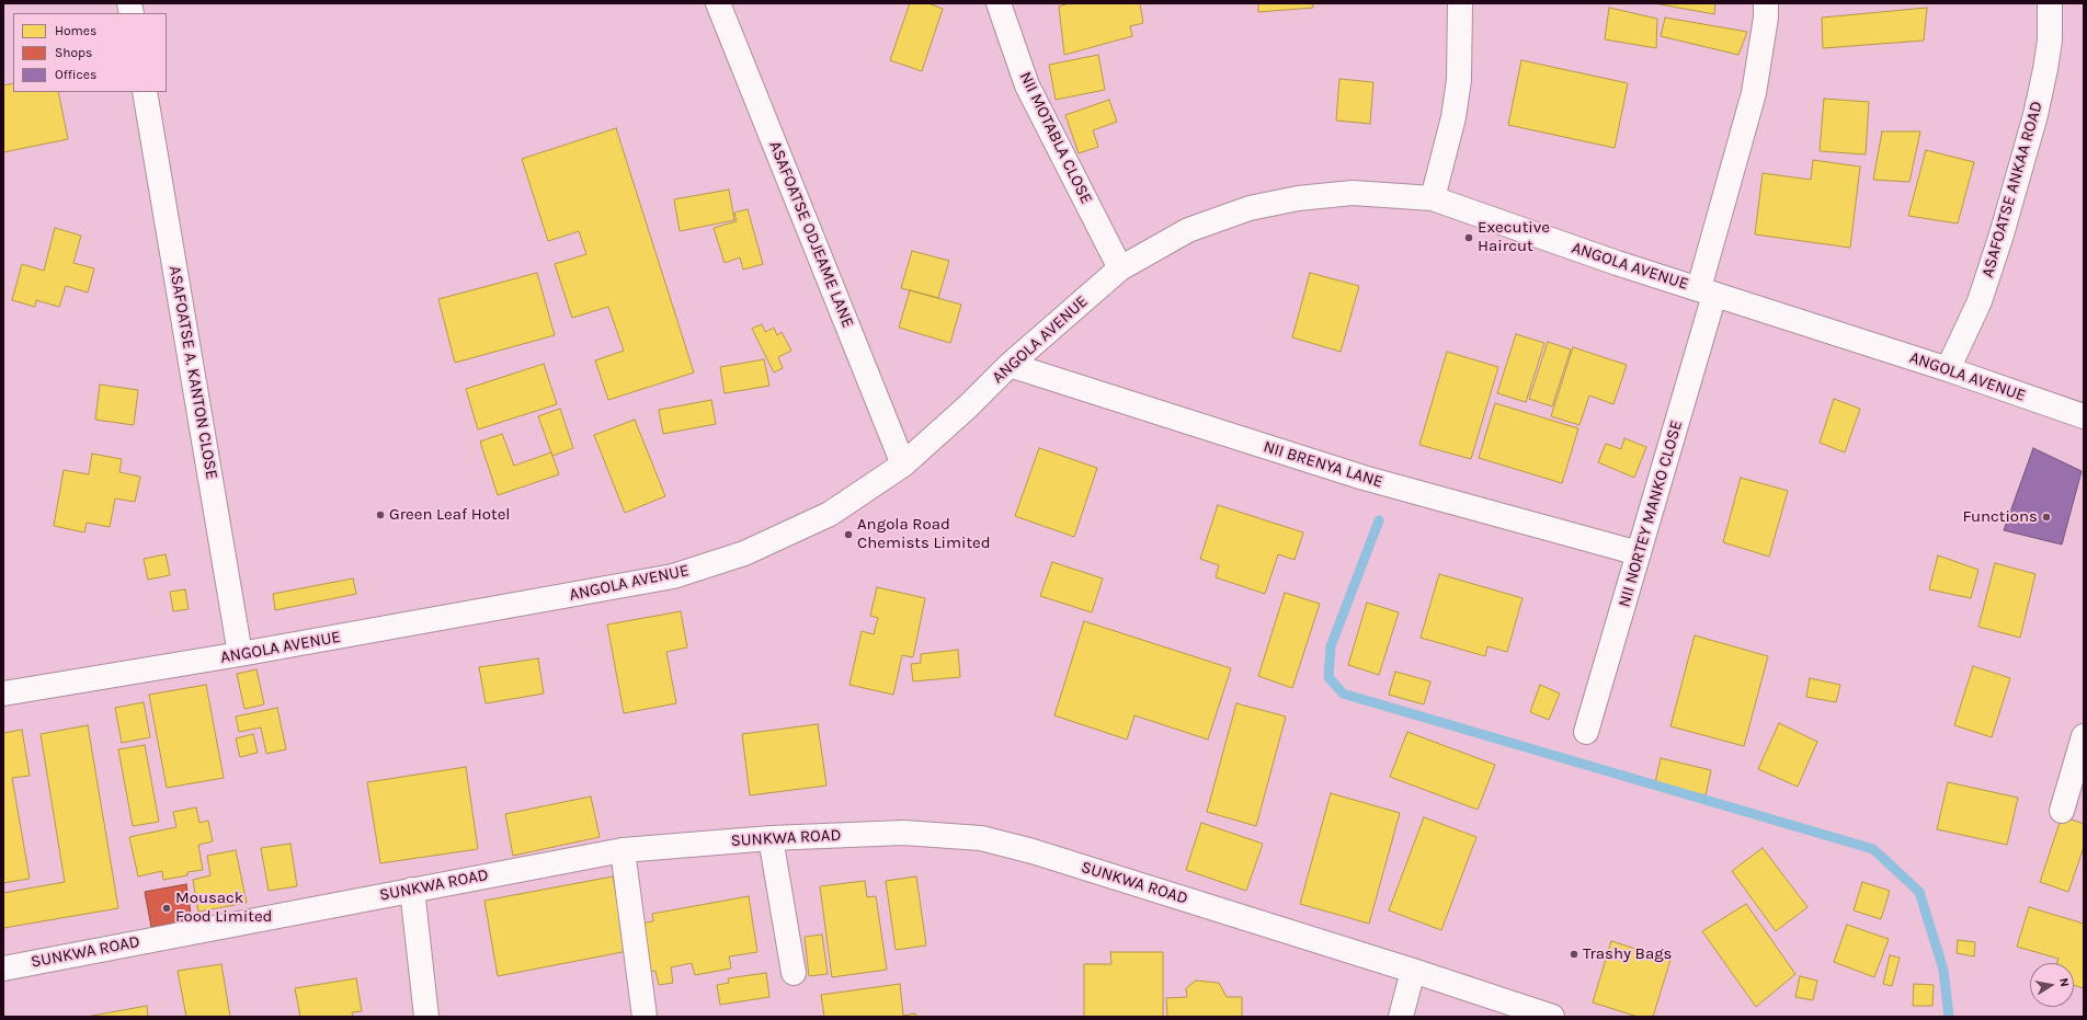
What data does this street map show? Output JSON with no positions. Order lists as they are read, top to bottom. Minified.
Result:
{"streets":{"street":["NII MOTABLA CLOSE","ASAFOATSE ANKAA ROAD","ASAFOATSE ODJEAME LANE","ANGOLA AVENUE","ASAFOATSE A. KANTON CLOSE","NII BRENYA LANE","NII NORTEY MANKO CLOSE","SUNKWA ROAD"]},"crossings":[["NII MOTABLA CLOSE","ANGOLA AVENUE"],["ASAFOATSE ANKAA ROAD","ANGOLA AVENUE"],["ASAFOATSE ODJEAME LANE","ANGOLA AVENUE"],["ANGOLA AVENUE","ASAFOATSE A. KANTON CLOSE"],["ANGOLA AVENUE","NII BRENYA LANE"],["ANGOLA AVENUE","NII NORTEY MANKO CLOSE"],["NII BRENYA LANE","NII NORTEY MANKO CLOSE"]],"places":["Executive Haircut","Green Leaf Hotel","Functions","Angola Road Chemists Limited","Mousack Food Limited","Trashy Bags"],"legend":["Homes","Shops","Offices"],"north":"right"}
